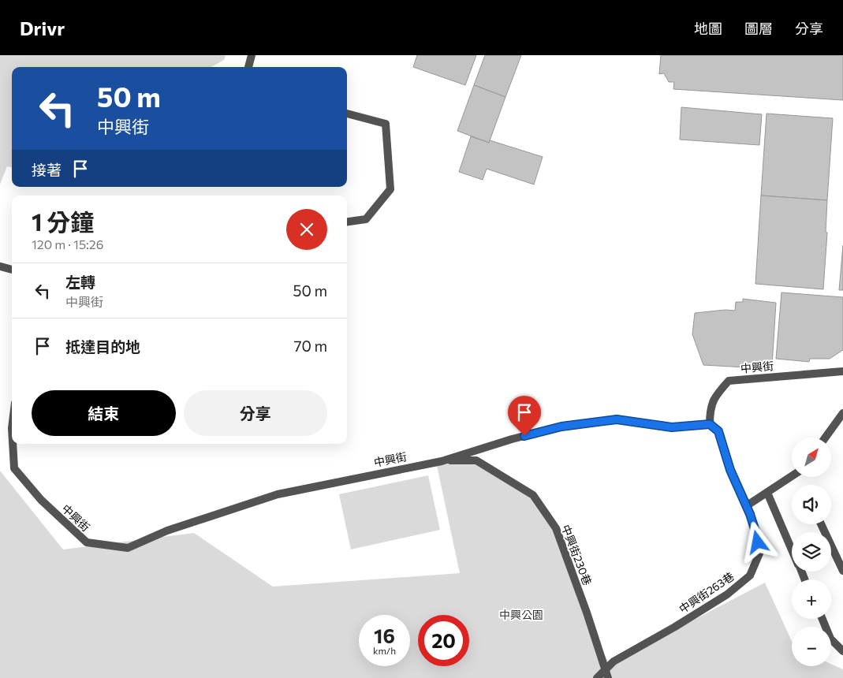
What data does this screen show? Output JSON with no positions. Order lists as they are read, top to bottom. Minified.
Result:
{"streets":{"lane":["中興街","中興街230巷","中興街263巷"]},"crossings":[["中興街","中興街230巷"],["中興街","中興街263巷"],["中興街230巷","中興街263巷"]],"parks":["中興公園"],"north":"top right","page":{"header":"Drivr","nav":["地圖","圖層","分享"],"turn":["50 m","中興街"],"then":"接著","heading":["1 分鐘","120 m · 15:26"],"list":[{"name":"左轉","note":"中興街","value":"50 m"},{"name":"抵達目的地","value":"70 m"}],"buttons":["結束","分享"],"map_buttons":["+","−"],"speed":"16 km/h","limit":"20"}}
